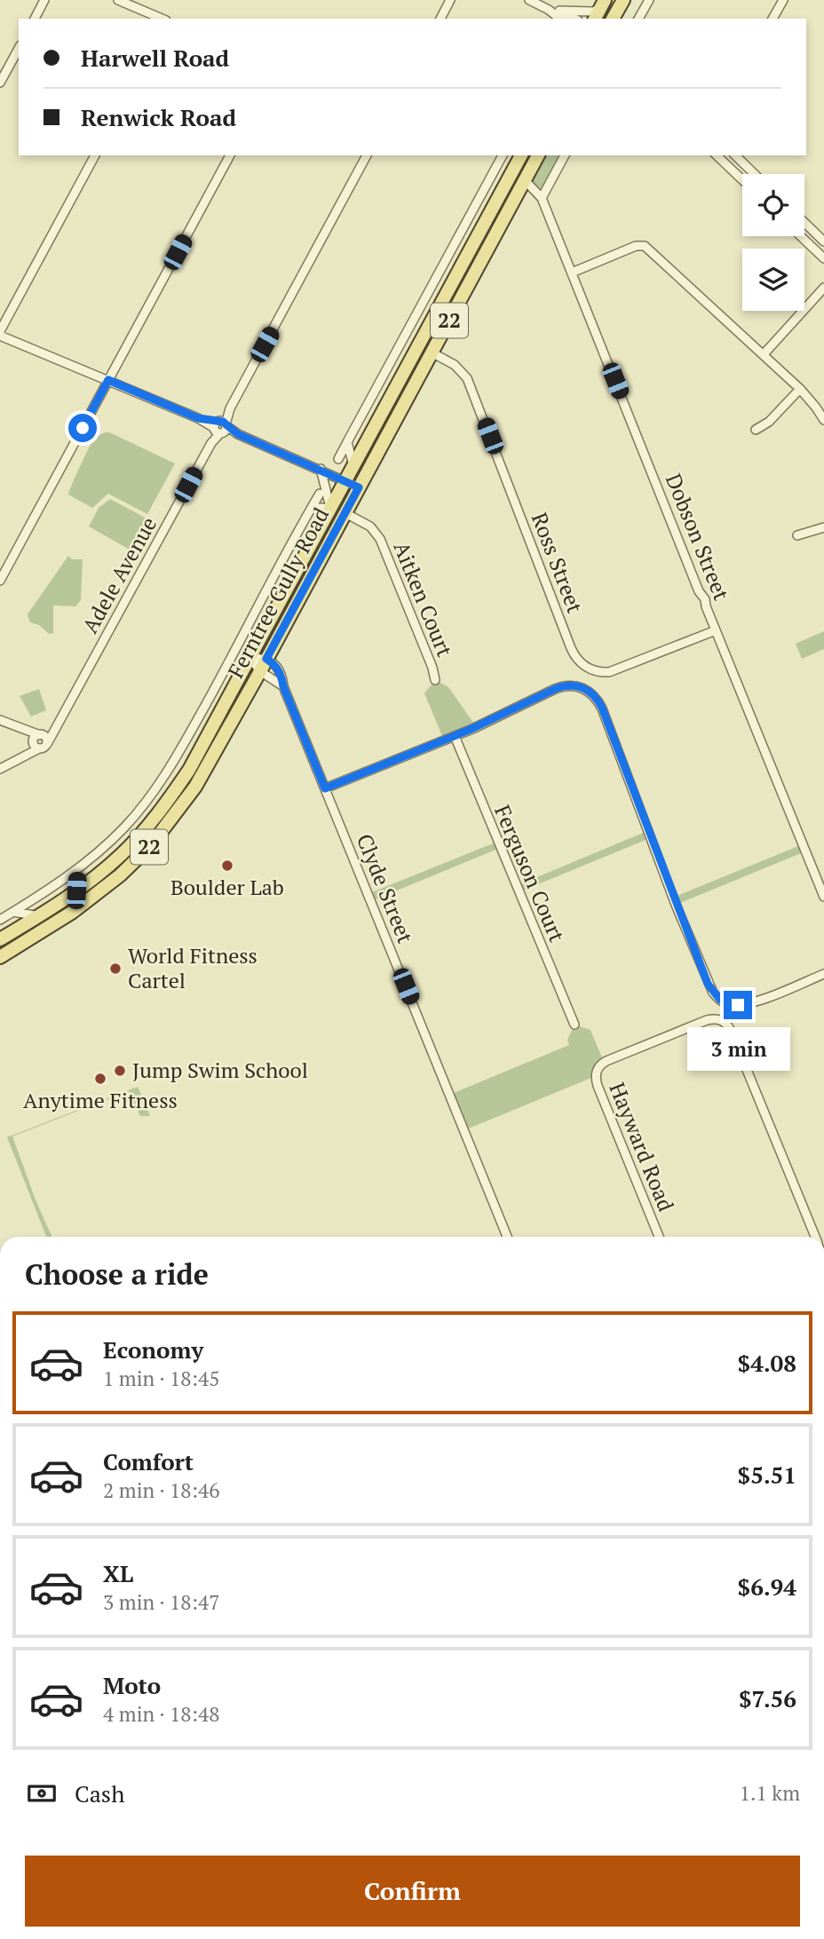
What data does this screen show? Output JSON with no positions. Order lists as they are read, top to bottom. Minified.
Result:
{"streets":{"main road":["22","Ferntree Gully Road"],"street":["Dobson Street","Ross Street","Adele Avenue","Aitken Court","Ferguson Court","Clyde Street","Hayward Road"]},"crossings":[["Dobson Street","Ross Street"],["Dobson Street","Ferntree Gully Road"],["Ross Street","Ferntree Gully Road"],["Ferntree Gully Road","Aitken Court"],["Ferntree Gully Road","Clyde Street"]],"places":["Boulder Lab","World Fitness Cartel","Jump Swim School","Anytime Fitness"],"page":{"banner":["Harwell Road","Renwick Road"],"bubble":"3 min","heading":"Choose a ride","list":[{"name":"Economy","note":"1 min · 18:45","value":"$4.08"},{"name":"Comfort","note":"2 min · 18:46","value":"$5.51"},{"name":"XL","note":"3 min · 18:47","value":"$6.94"},{"name":"Moto","note":"4 min · 18:48","value":"$7.56"}],"pay":["Cash","1.1 km"],"buttons":"Confirm"}}
